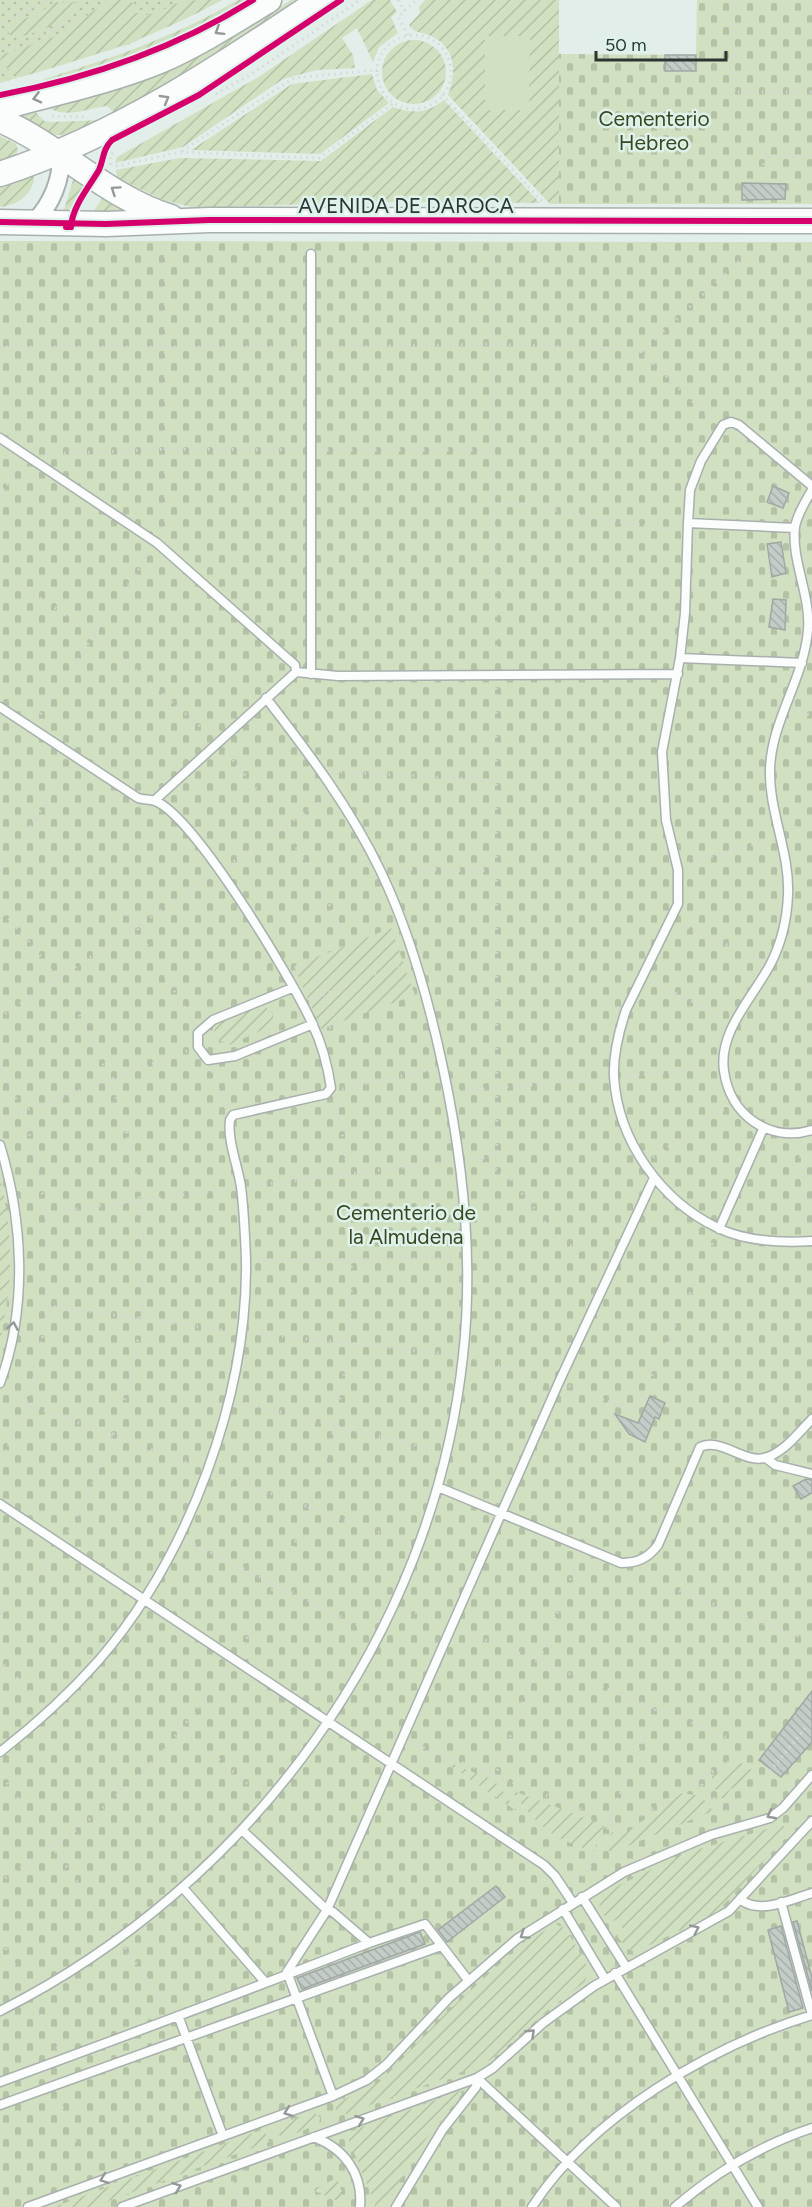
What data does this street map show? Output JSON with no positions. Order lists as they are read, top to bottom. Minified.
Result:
{"streets":{"street":["AVENIDA DE DAROCA"]},"parks":["Cementerio Hebreo","Cementerio de la Almudena"],"scale_bar":"50 m"}
